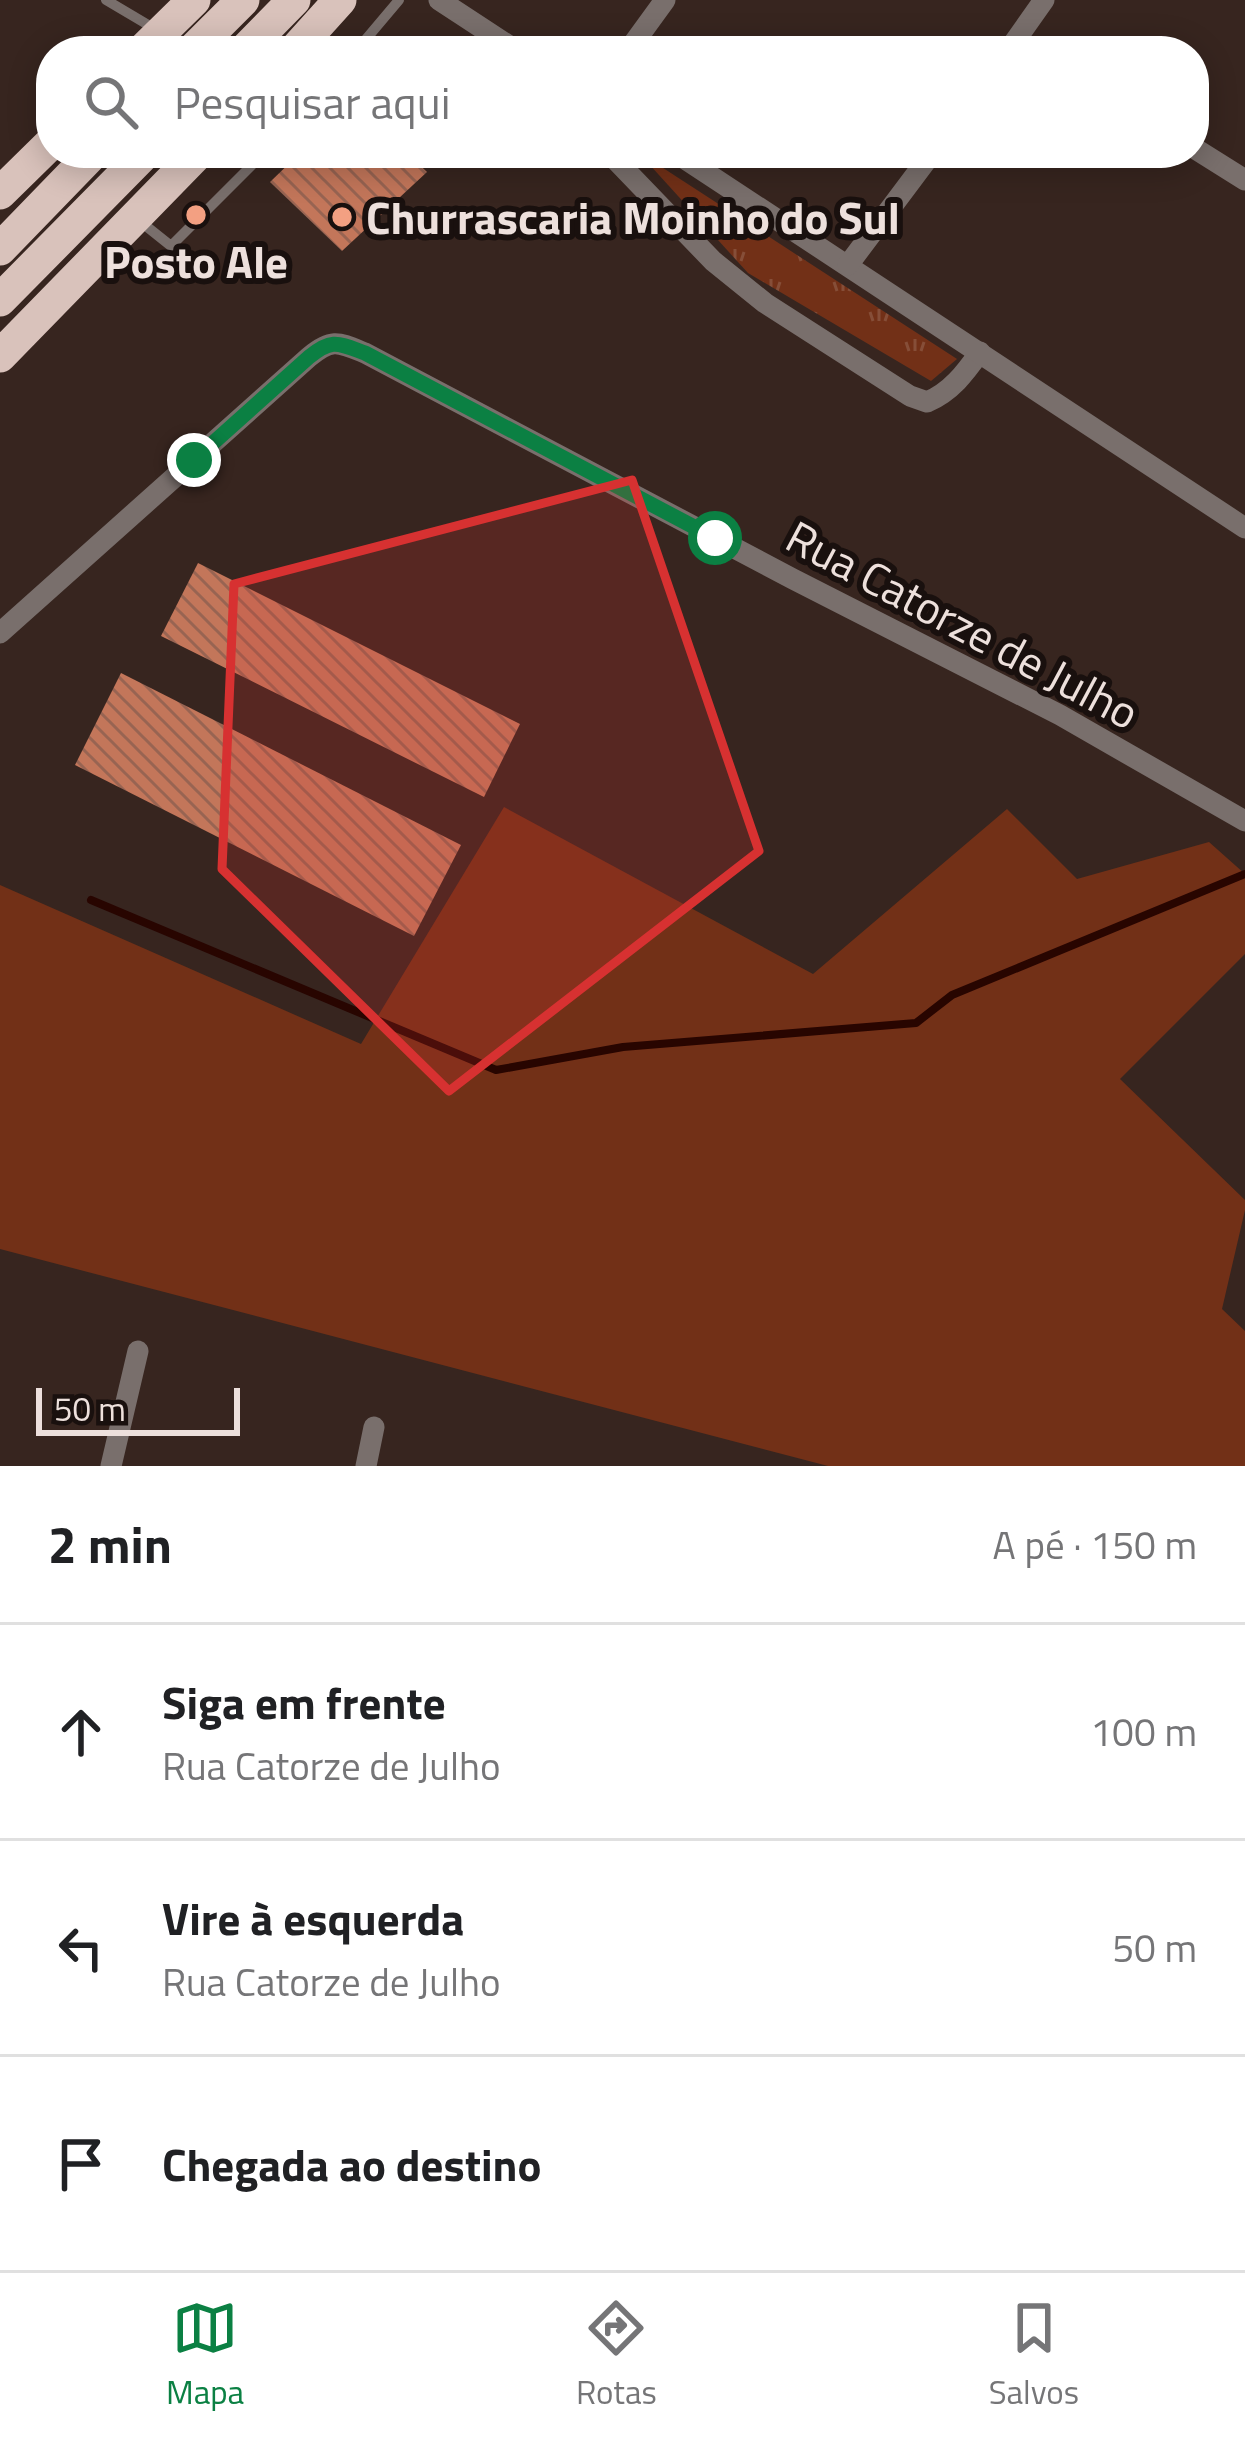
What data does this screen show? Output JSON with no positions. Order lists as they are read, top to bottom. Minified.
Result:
{"streets":{"street":["Rua Catorze de Julho"]},"places":["Posto Ale","Churrascaria Moinho do Sul"],"scale_bar":"50 m","page":{"search":"Pesquisar aqui","scale":"50 m","heading":["2 min","A pé · 150 m"],"list":[["Siga em frente","Rua Catorze de Julho","100 m"],["Vire à esquerda","Rua Catorze de Julho","50 m"],"Chegada ao destino"],"nav":["Mapa","Rotas","Salvos"]}}
